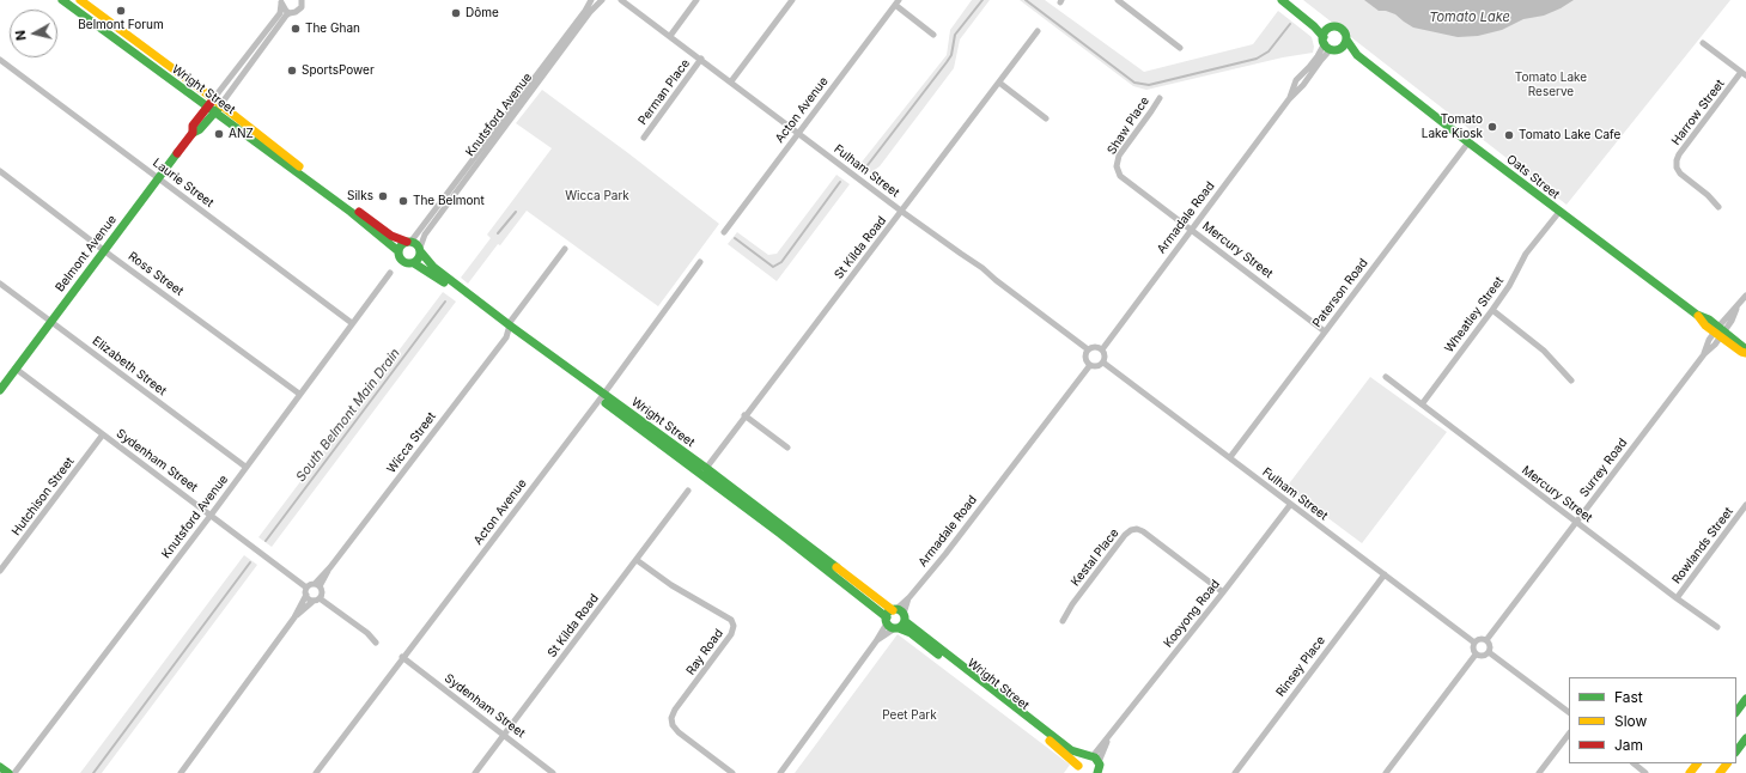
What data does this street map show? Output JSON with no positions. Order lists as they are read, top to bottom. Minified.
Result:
{"streets":{"main road":["Wright Street","Oats Street","Belmont Avenue"],"street":["Perman Place","Acton Avenue","Harrow Street","Knutsford Avenue","Shaw Place","Fulham Street","Laurie Street","Armadale Road","St Kilda Road","Mercury Street","Ross Street","Paterson Road","Wheatley Street","Elizabeth Street","Wicca Street","Sydenham Street","Surrey Road","Hutchison Street","Rowlands Street","Kestal Place","Kooyong Road","Ray Road","Rinsey Place"]},"crossings":[["Wright Street","Acton Avenue"],["Wright Street","Knutsford Avenue"],["Wright Street","Armadale Road"],["Wright Street","St Kilda Road"],["Wright Street","Belmont Avenue"],["Wright Street","Wicca Street"],["Wright Street","Kooyong Road"],["Perman Place","Fulham Street"],["Acton Avenue","Fulham Street"],["Acton Avenue","Sydenham Street"],["Knutsford Avenue","Laurie Street"],["Knutsford Avenue","Ross Street"],["Knutsford Avenue","Elizabeth Street"],["Knutsford Avenue","Sydenham Street"],["Shaw Place","Mercury Street"],["Fulham Street","Armadale Road"],["Fulham Street","St Kilda Road"],["Fulham Street","Paterson Road"],["Fulham Street","Surrey Road"],["Fulham Street","Kooyong Road"],["Fulham Street","Rinsey Place"],["Oats Street","Armadale Road"],["Oats Street","Paterson Road"],["Oats Street","Wheatley Street"],["Oats Street","Surrey Road"],["Laurie Street","Belmont Avenue"],["Armadale Road","Mercury Street"],["St Kilda Road","Sydenham Street"],["St Kilda Road","Ray Road"],["Mercury Street","Paterson Road"],["Mercury Street","Wheatley Street"],["Mercury Street","Surrey Road"],["Mercury Street","Rowlands Street"],["Belmont Avenue","Ross Street"],["Belmont Avenue","Elizabeth Street"],["Belmont Avenue","Sydenham Street"],["Wicca Street","Sydenham Street"],["Sydenham Street","Hutchison Street"],["Kestal Place","Kooyong Road"]],"water":["Tomato Lake","South Belmont Main Drain"],"parks":["Tomato Lake Reserve","Wicca Park","Peet Park"],"places":["Belmont Forum","Dôme","The Ghan","SportsPower","Tomato Lake Kiosk","ANZ","Tomato Lake Cafe","Silks","The Belmont"],"legend":["Fast","Slow","Jam"],"north":"left"}
